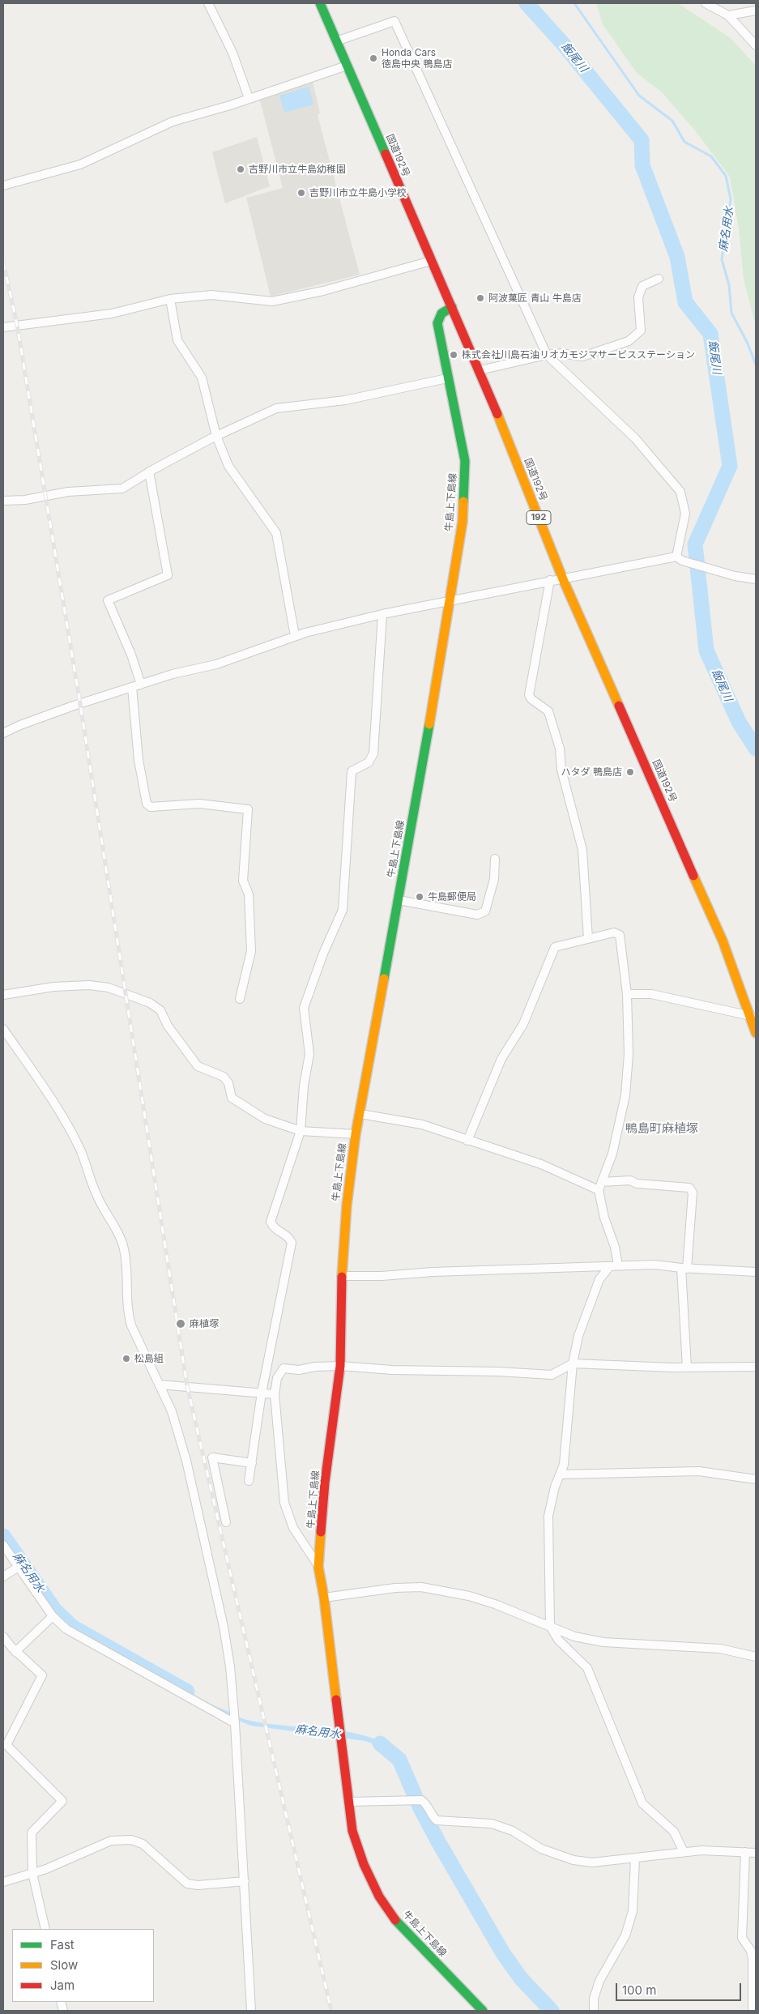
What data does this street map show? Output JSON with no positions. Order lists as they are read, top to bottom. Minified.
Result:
{"streets":{"main road":["国道192号","牛島上下島線","192"]},"crossings":[["国道192号","牛島上下島線"]],"districts":["鴨島町麻植塚"],"water":["飯尾川","麻名用水"],"places":["Honda Cars 徳島中央 鴨島店","吉野川市立牛島幼稚園","吉野川市立牛島小学校","阿波菓匠 青山 牛島店","株式会社川島石油リオカモジマサービスステーション","ハタダ 鴨島店","牛島郵便局","麻植塚","松島組"],"legend":["Fast","Slow","Jam"],"scale_bar":"100 m"}
